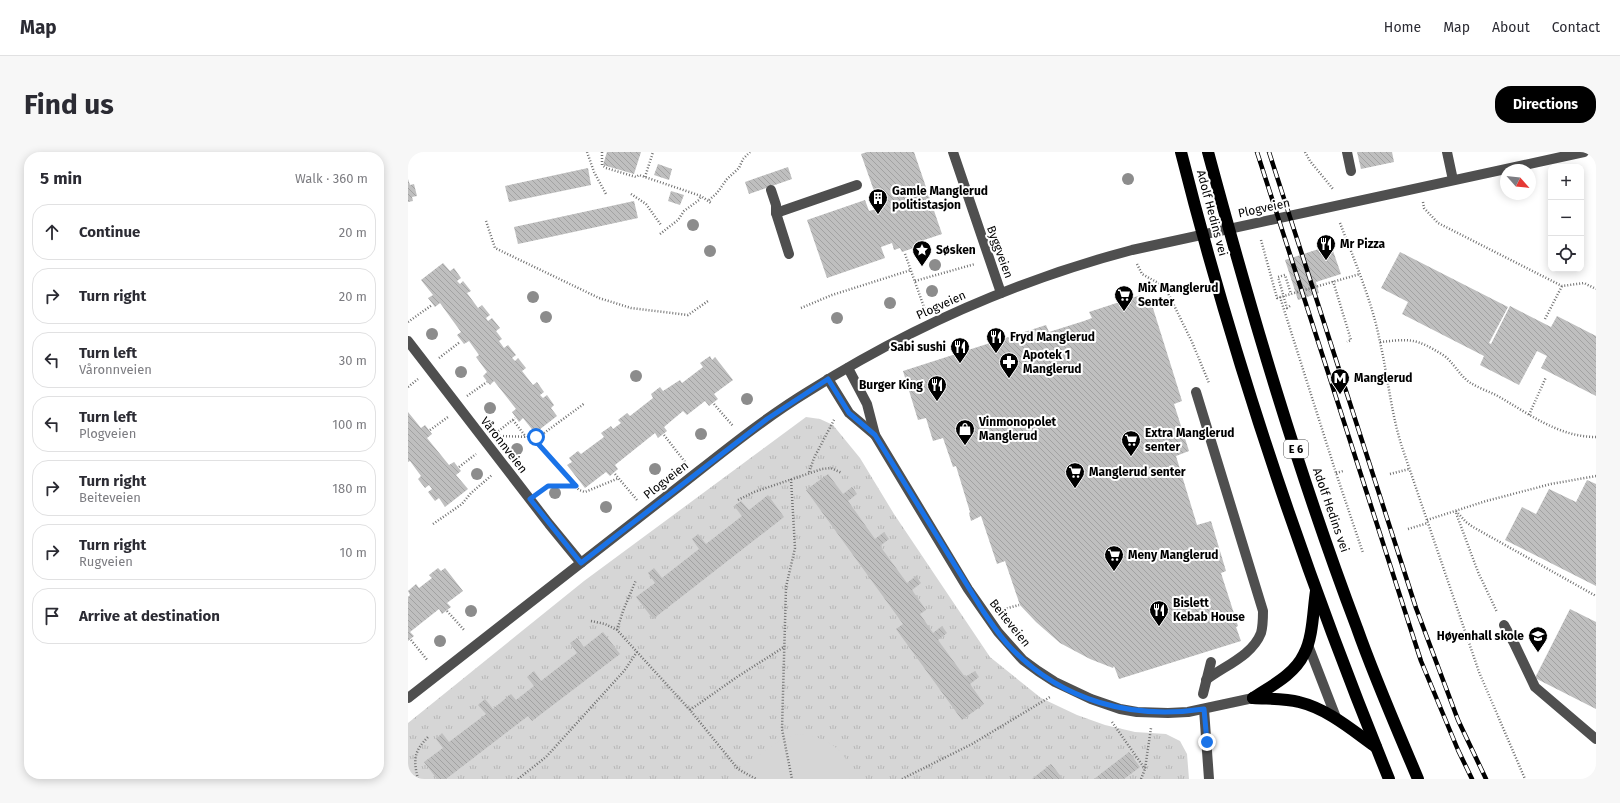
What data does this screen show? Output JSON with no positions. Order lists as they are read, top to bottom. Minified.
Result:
{"streets":{"highway":["Adolf Hedins vei","E 6"],"street":["Plogveien","Byggveien","Våronnveien","Beiteveien"]},"crossings":[["Plogveien","Byggveien"],["Plogveien","Våronnveien"],["Plogveien","Beiteveien"],["Adolf Hedins vei","E 6"],["E 6","Beiteveien"]],"places":{"building":["Gamle Manglerud politistasjon"],"restaurant":["Mr Pizza","Fryd Manglerud","Sabi sushi","Burger King","Bislett Kebab House"],"place":["Søsken"],"supermarket":["Mix Manglerud Senter","Extra Manglerud senter","Manglerud senter","Meny Manglerud"],"pharmacy":["Apotek 1 Manglerud"],"metro station":["Manglerud"],"shop":["Vinmonopolet Manglerud"],"school or university":["Høyenhall skole"]},"north":"bottom right","page":{"header":"Map","nav":["Home","Map","About","Contact"],"buttons":"Directions","title":"Find us","heading":["5 min","Walk · 360 m"],"map_buttons":["+","−"],"list":[["Continue","20 m"],["Turn right","20 m"],["Turn left","Våronnveien","30 m"],["Turn left","Plogveien","100 m"],["Turn right","Beiteveien","180 m"],["Turn right","Rugveien","10 m"],"Arrive at destination"]}}
